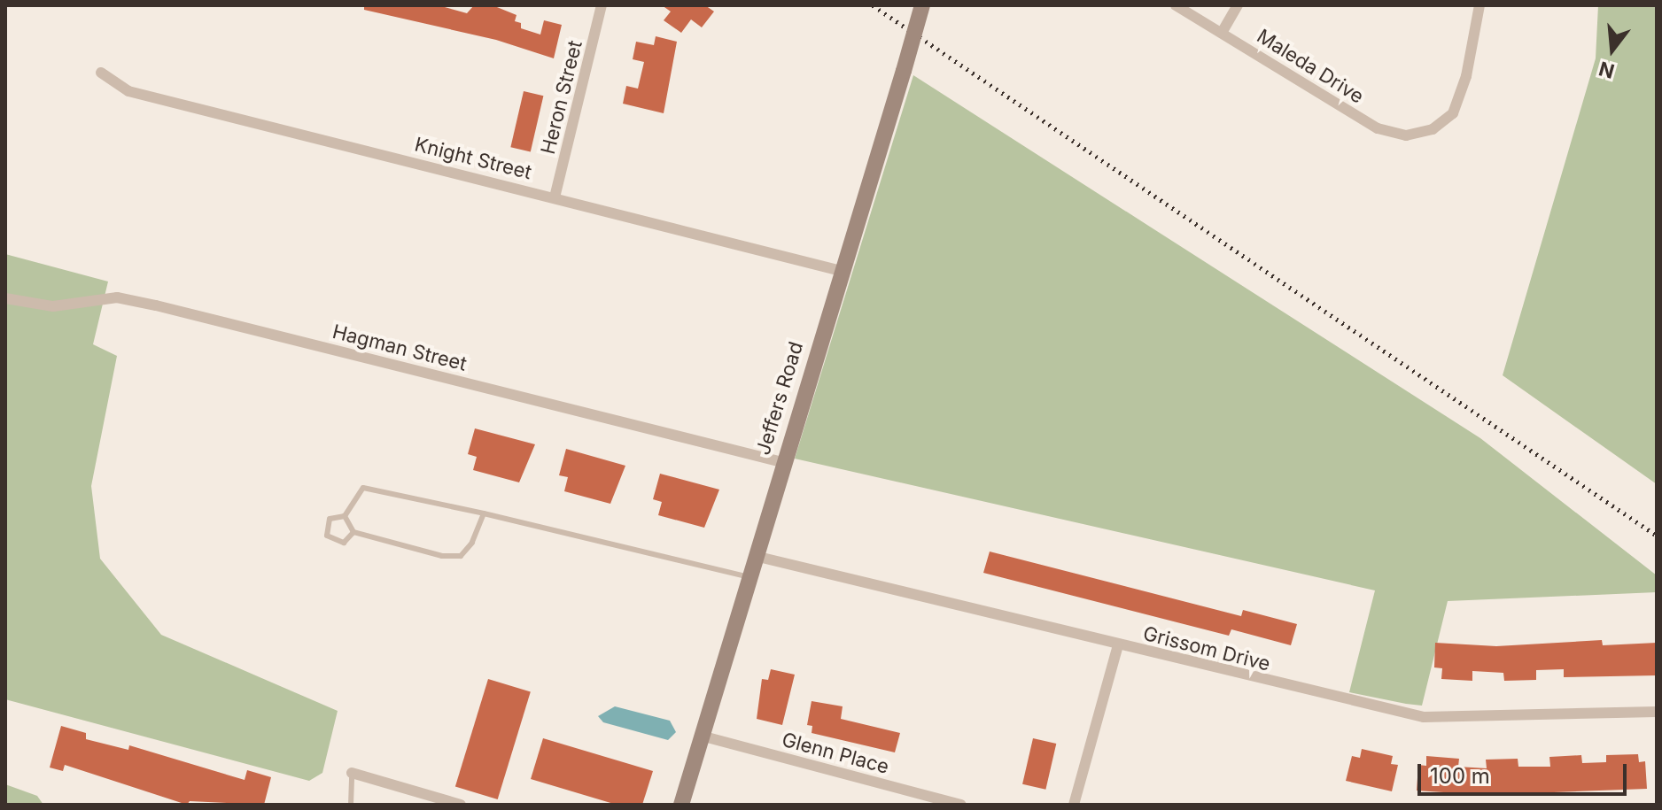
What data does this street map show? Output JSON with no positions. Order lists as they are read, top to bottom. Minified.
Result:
{"streets":{"main road":["Jeffers Road"],"street":["Maleda Drive","Heron Street","Knight Street","Hagman Street","Grissom Drive","Glenn Place"]},"crossings":[["Heron Street","Knight Street"],["Knight Street","Jeffers Road"],["Hagman Street","Jeffers Road"],["Jeffers Road","Grissom Drive"],["Jeffers Road","Glenn Place"]],"scale_bar":"100 m","north":"bottom"}
